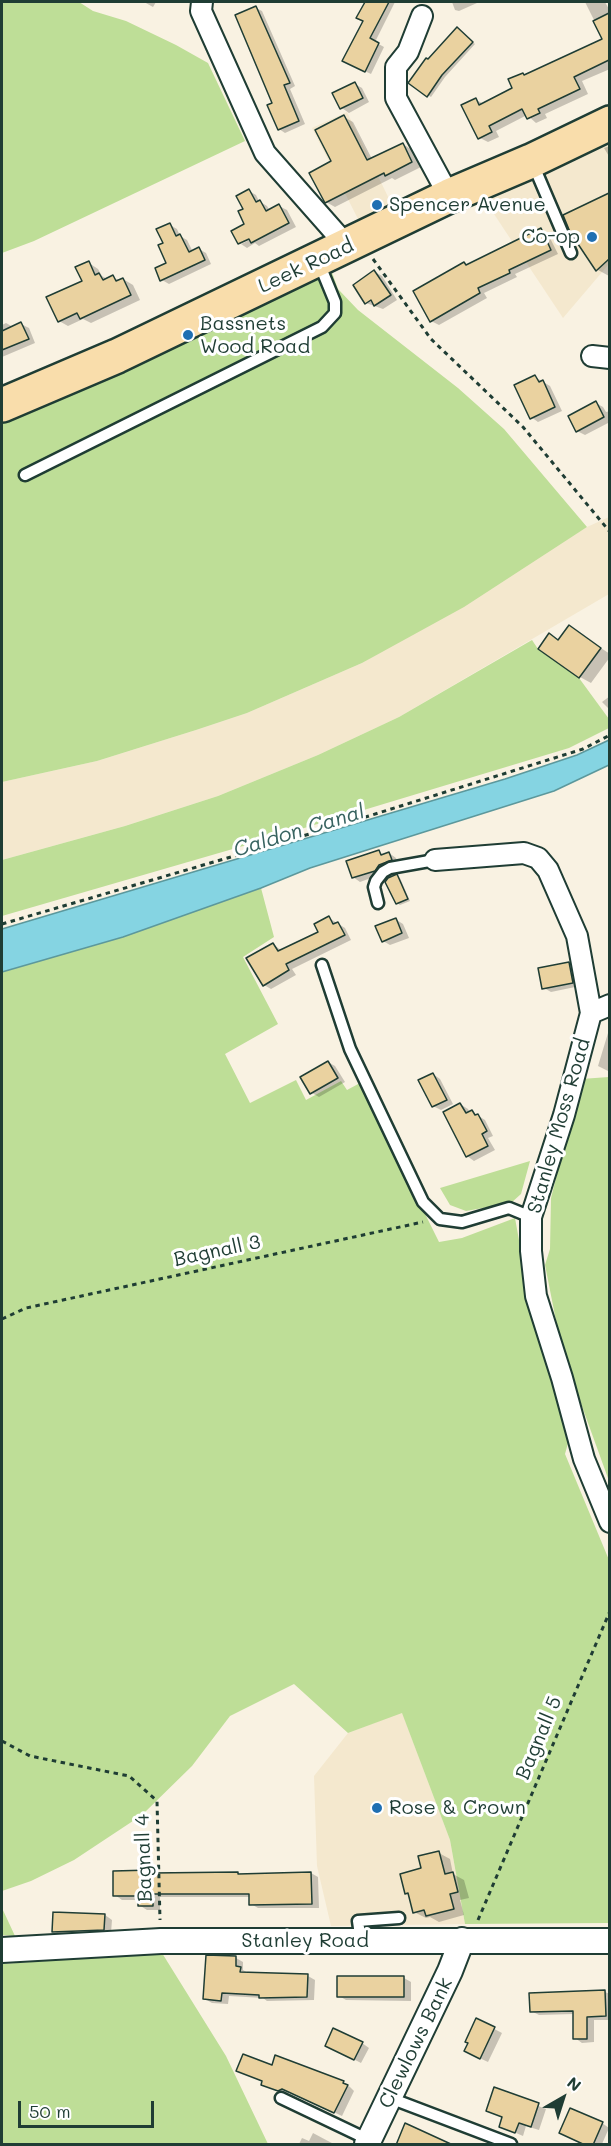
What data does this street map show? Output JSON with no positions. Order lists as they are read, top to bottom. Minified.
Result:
{"streets":{"highway":["Leek Road"],"street":["Stanley Moss Road","Stanley Road","Clewlows Bank"],"path":["Bagnall 3","Bagnall 5","Bagnall 4"]},"crossings":[["Bagnall 5","Stanley Road"],["Bagnall 5","Clewlows Bank"],["Bagnall 4","Stanley Road"],["Stanley Road","Clewlows Bank"]],"water":["Caldon Canal"],"places":["Spencer Avenue","Co-op","Bassnets Wood Road","Rose & Crown"],"scale_bar":"50 m","north":"top right"}
